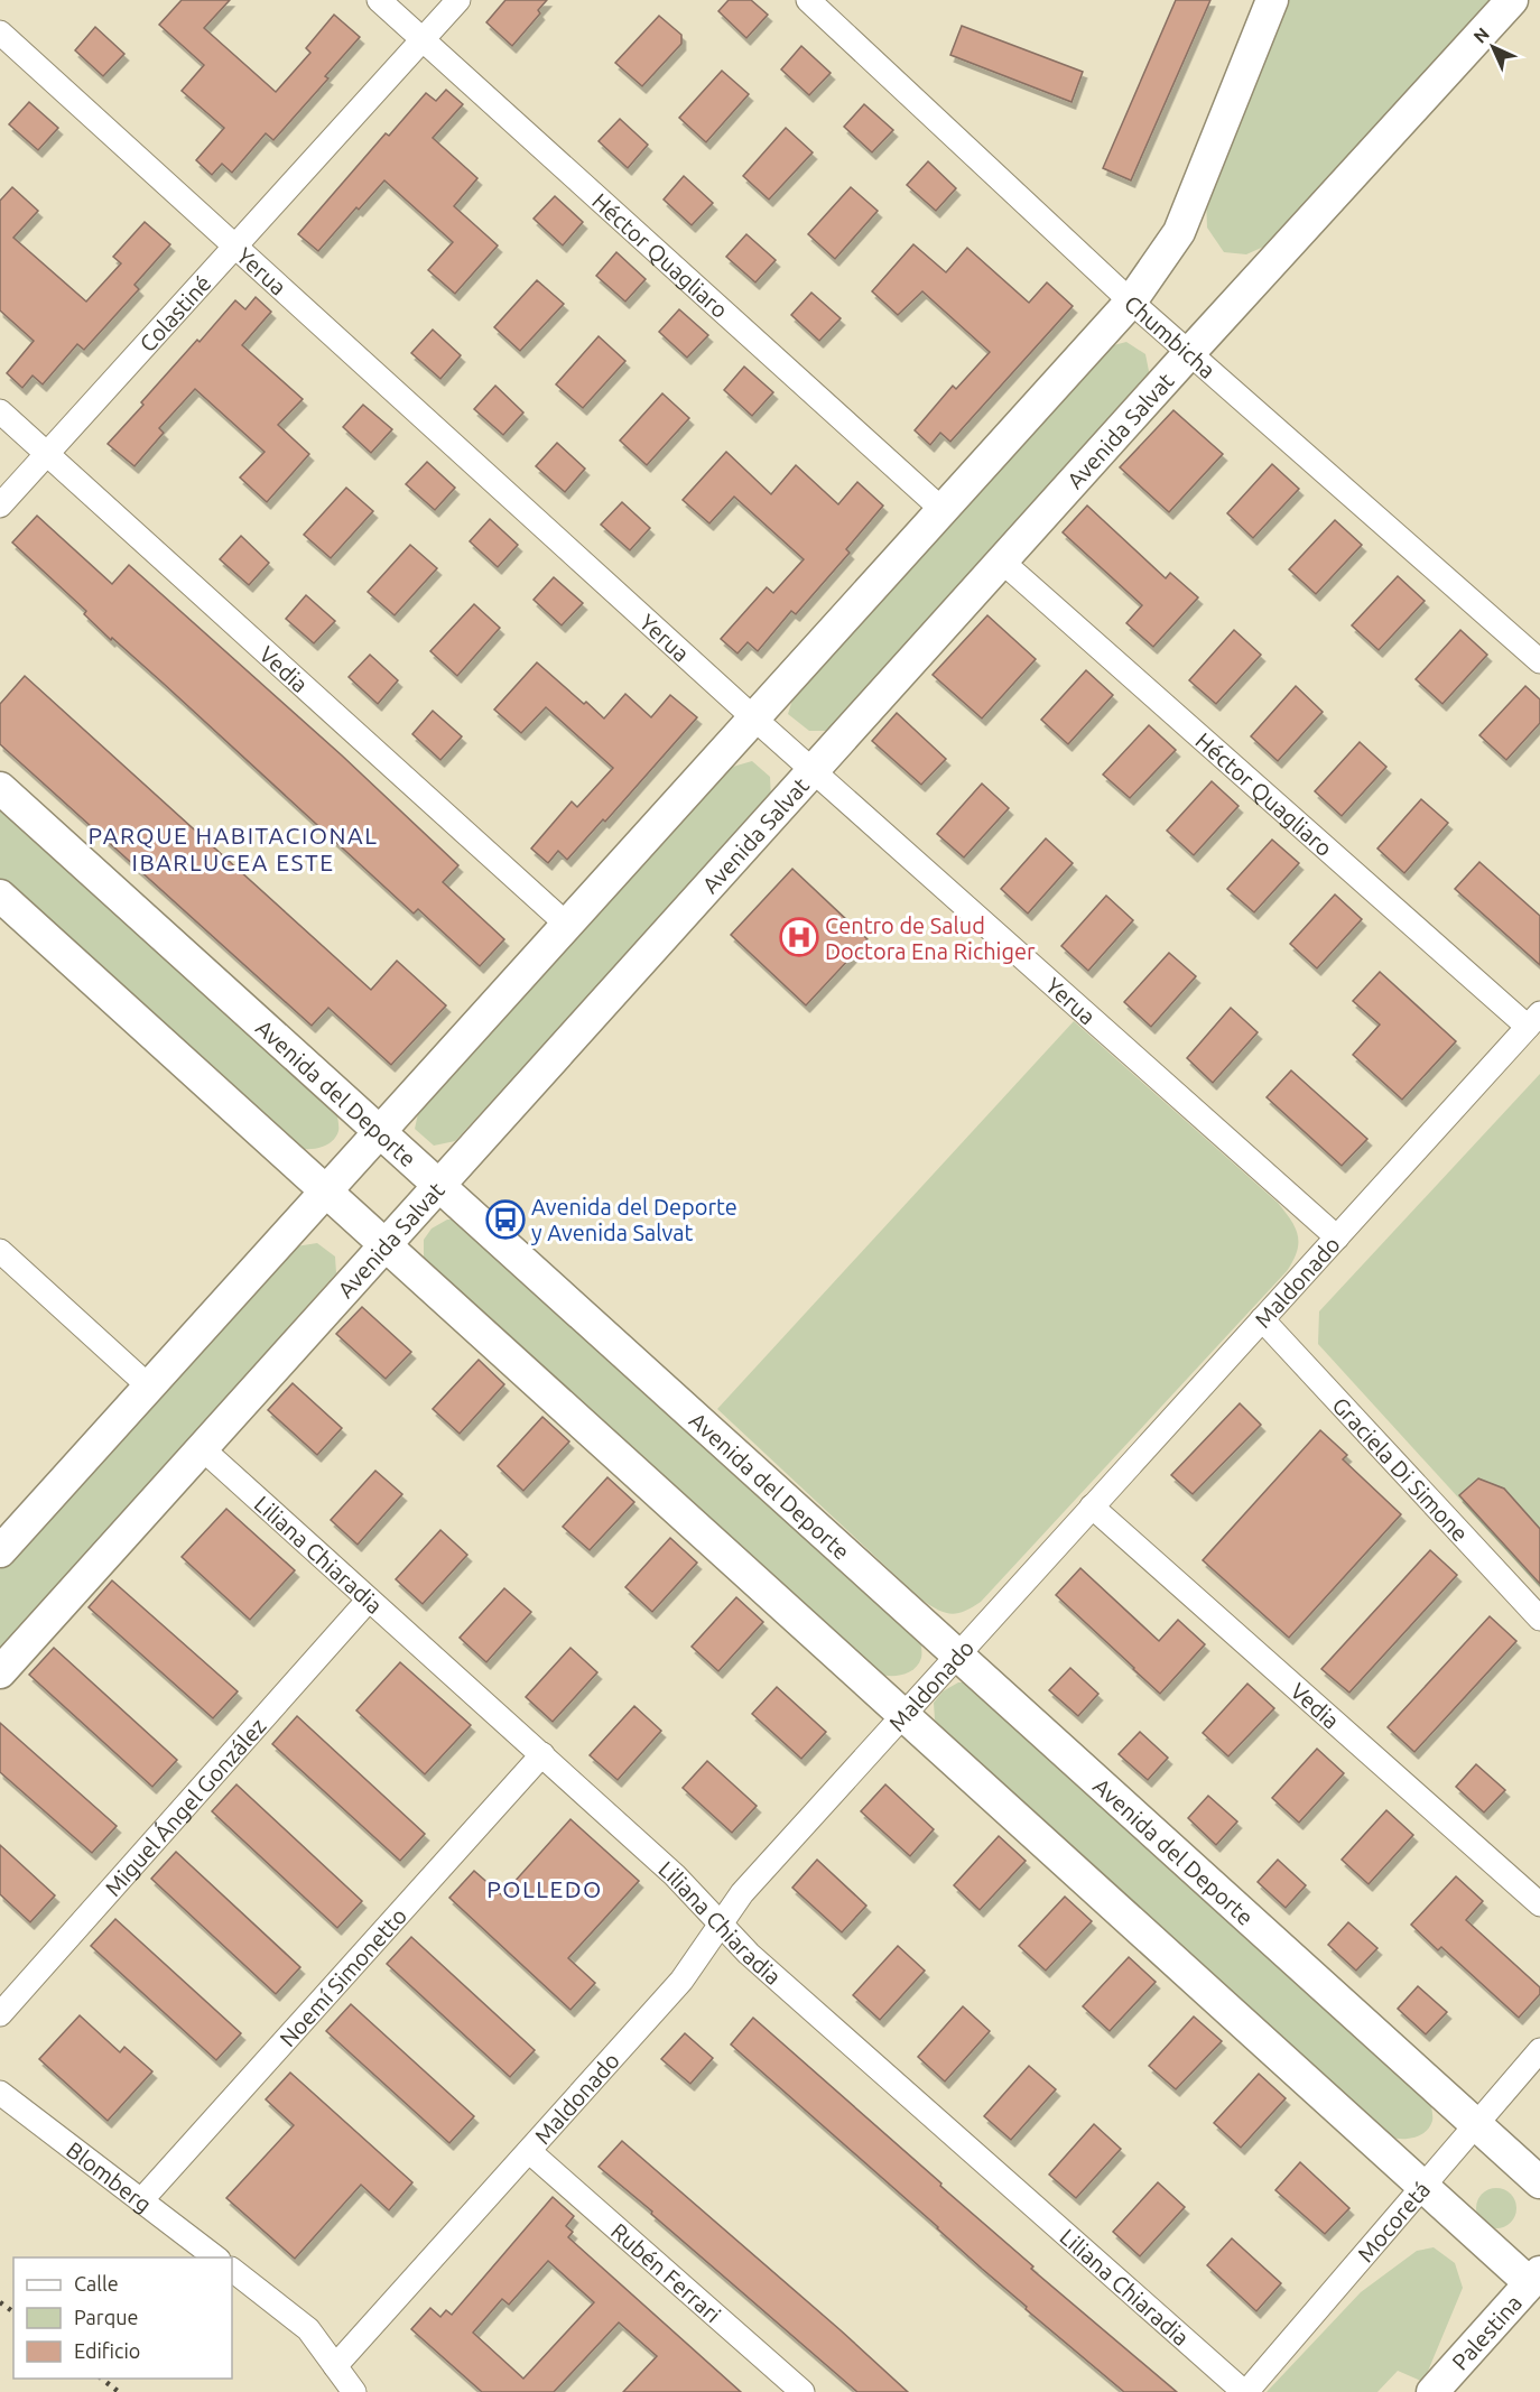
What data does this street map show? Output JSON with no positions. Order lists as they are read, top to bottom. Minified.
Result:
{"streets":{"street":["Héctor Quagliaro","Yerua","Colastiné","Chumbicha","Avenida Salvat","Vedia","Avenida del Deporte","Maldonado","Graciela Di Simone","Liliana Chiaradia","Miguel Ángel González","Noemí Simonetto","Blomberg","Mocoretá","Rubén Ferrari","Palestina"]},"crossings":[["Héctor Quagliaro","Colastiné"],["Héctor Quagliaro","Avenida Salvat"],["Héctor Quagliaro","Maldonado"],["Yerua","Colastiné"],["Yerua","Avenida Salvat"],["Yerua","Maldonado"],["Colastiné","Vedia"],["Chumbicha","Avenida Salvat"],["Avenida Salvat","Avenida del Deporte"],["Avenida Salvat","Liliana Chiaradia"],["Vedia","Maldonado"],["Avenida del Deporte","Maldonado"],["Avenida del Deporte","Mocoretá"],["Maldonado","Graciela Di Simone"],["Maldonado","Liliana Chiaradia"],["Maldonado","Rubén Ferrari"],["Liliana Chiaradia","Miguel Ángel González"],["Liliana Chiaradia","Noemí Simonetto"],["Liliana Chiaradia","Mocoretá"],["Noemí Simonetto","Blomberg"]],"districts":["PARQUE HABITACIONAL IBARLUCEA ESTE","POLLEDO"],"places":{"hospital":["Centro de Salud Doctora Ena Richiger"],"bus stop":["Avenida del Deporte y Avenida Salvat"]},"legend":["Calle","Parque","Edificio"],"north":"top left"}
